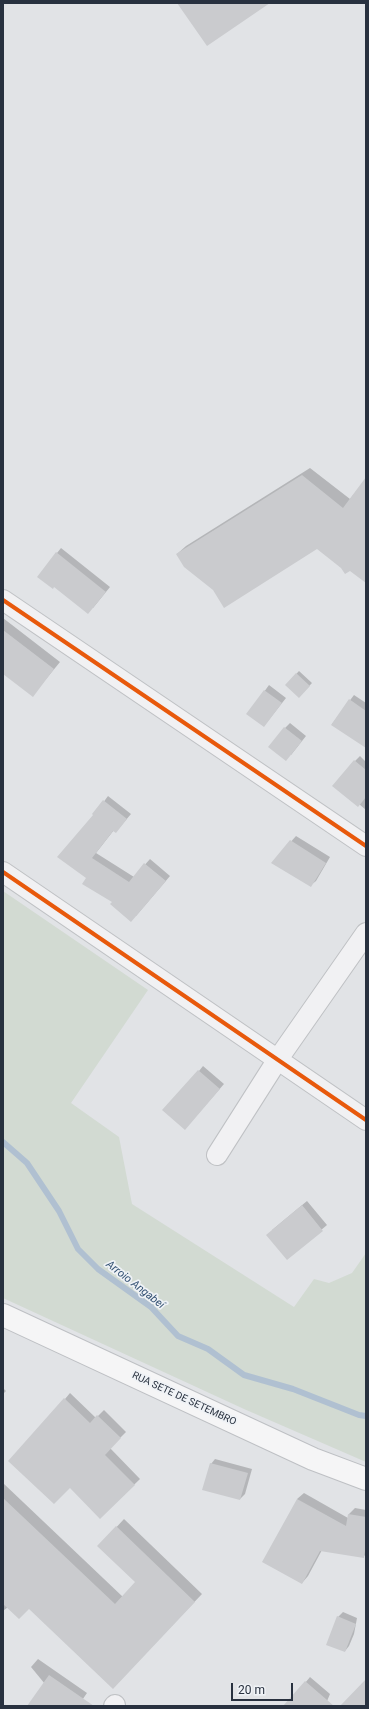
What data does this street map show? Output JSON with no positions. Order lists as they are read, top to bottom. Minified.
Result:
{"streets":{"main road":["RUA SETE DE SETEMBRO"]},"water":["Arroio Angabeí"],"scale_bar":"20 m"}
